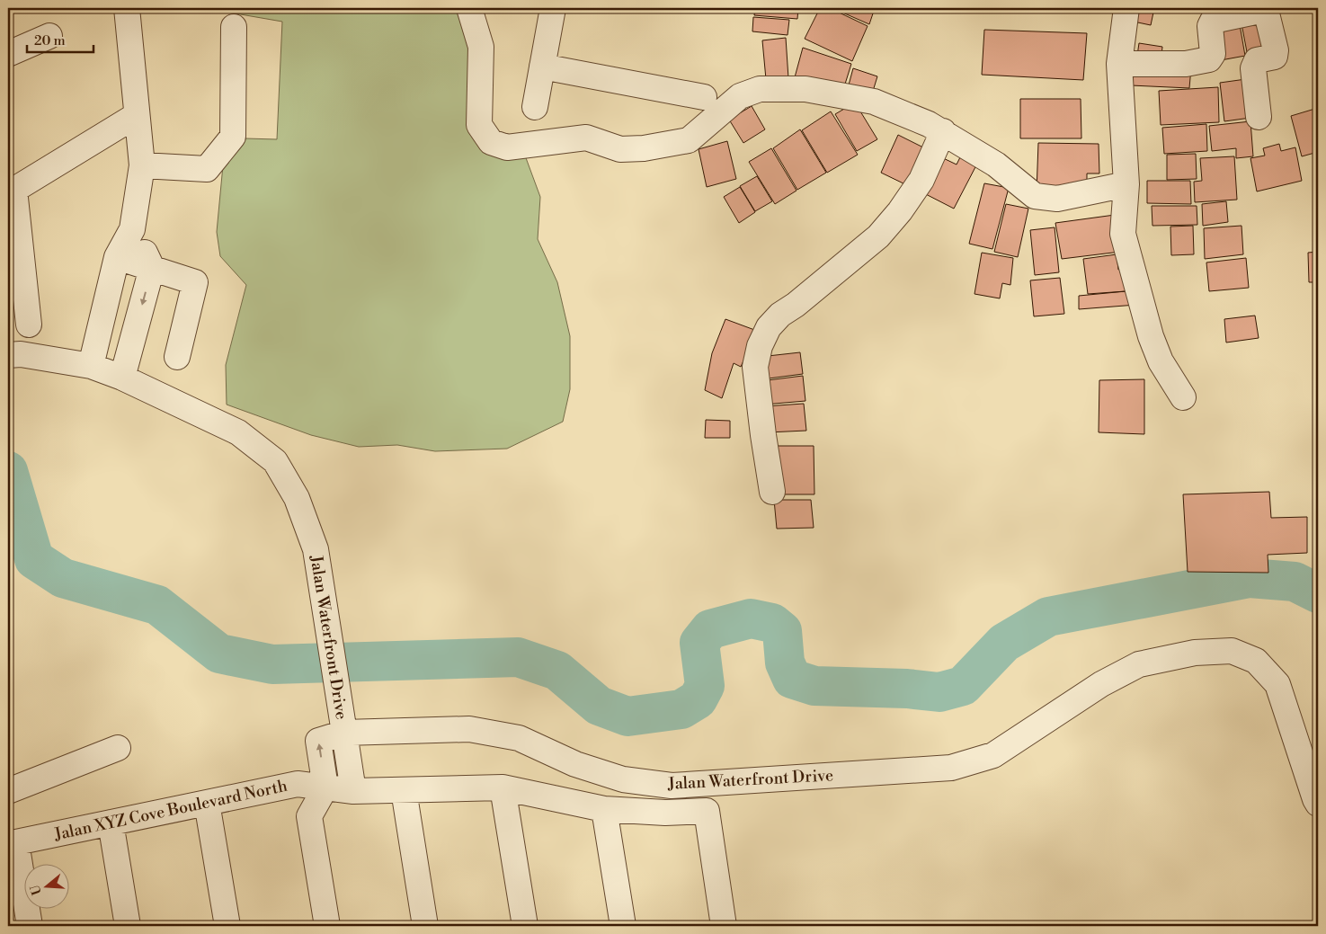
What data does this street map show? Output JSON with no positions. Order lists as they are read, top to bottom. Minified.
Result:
{"streets":{"street":["Jalan Waterfront Drive","Jalan XYZ Cove Boulevard North"]},"scale_bar":"20 m","north":"left"}
